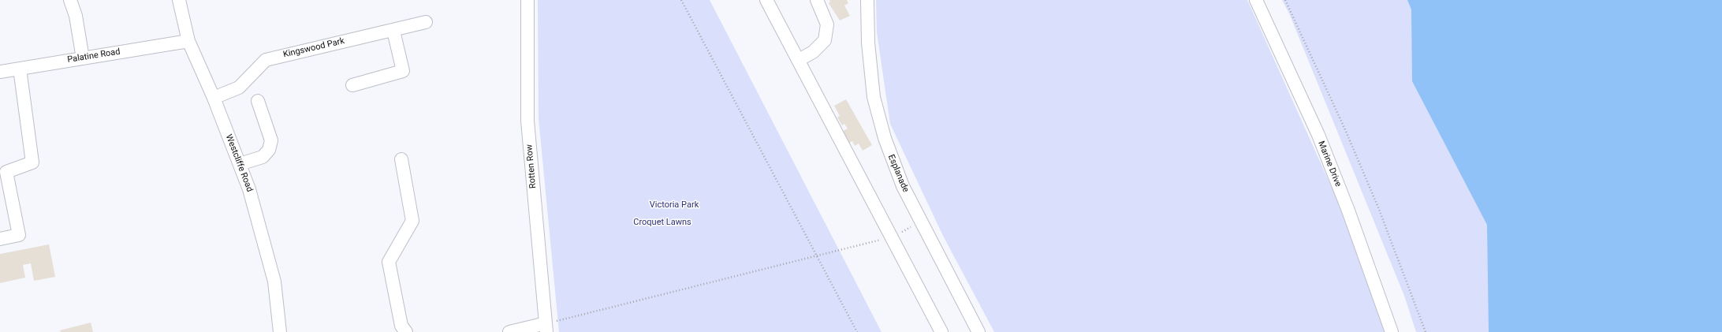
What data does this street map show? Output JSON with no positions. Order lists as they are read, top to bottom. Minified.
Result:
{"streets":{"street":["Kingswood Park","Palatine Road","Westcliffe Road","Marine Drive","Rotten Row","Esplanade"]},"crossings":[["Kingswood Park","Westcliffe Road"],["Palatine Road","Westcliffe Road"]],"parks":["Victoria Park","Croquet Lawns"]}
